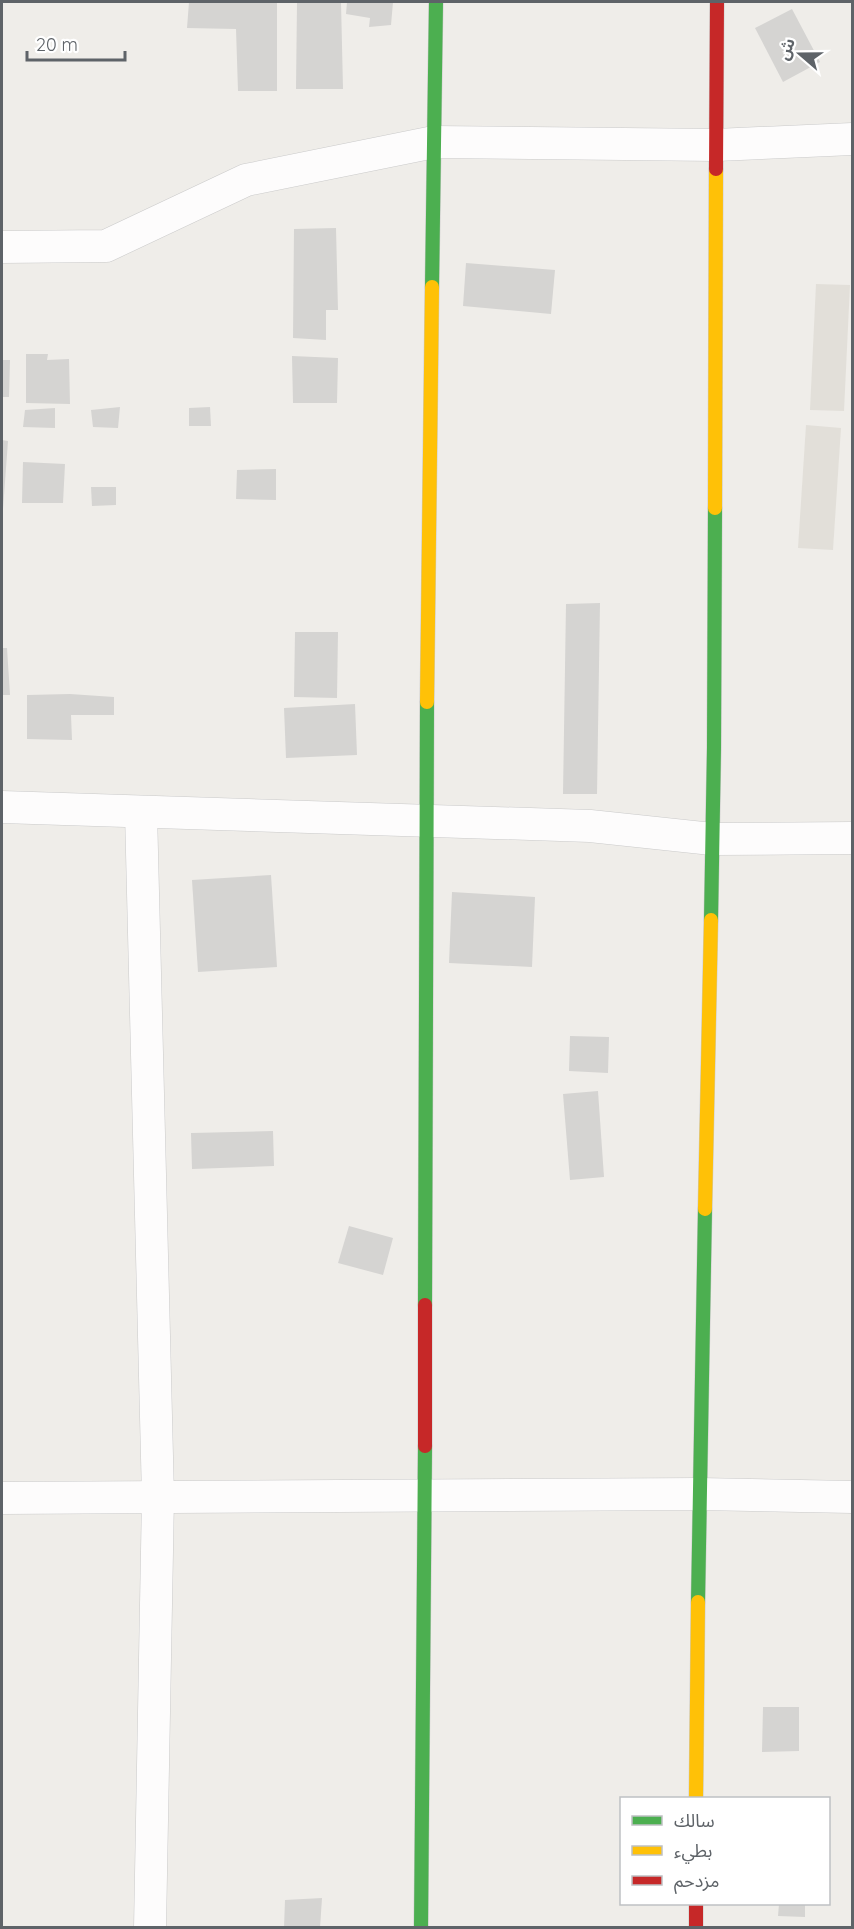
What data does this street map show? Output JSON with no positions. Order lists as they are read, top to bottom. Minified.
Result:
{"legend":["سالك","بطيء","مزدحم"],"scale_bar":"20 m","north":"left"}
